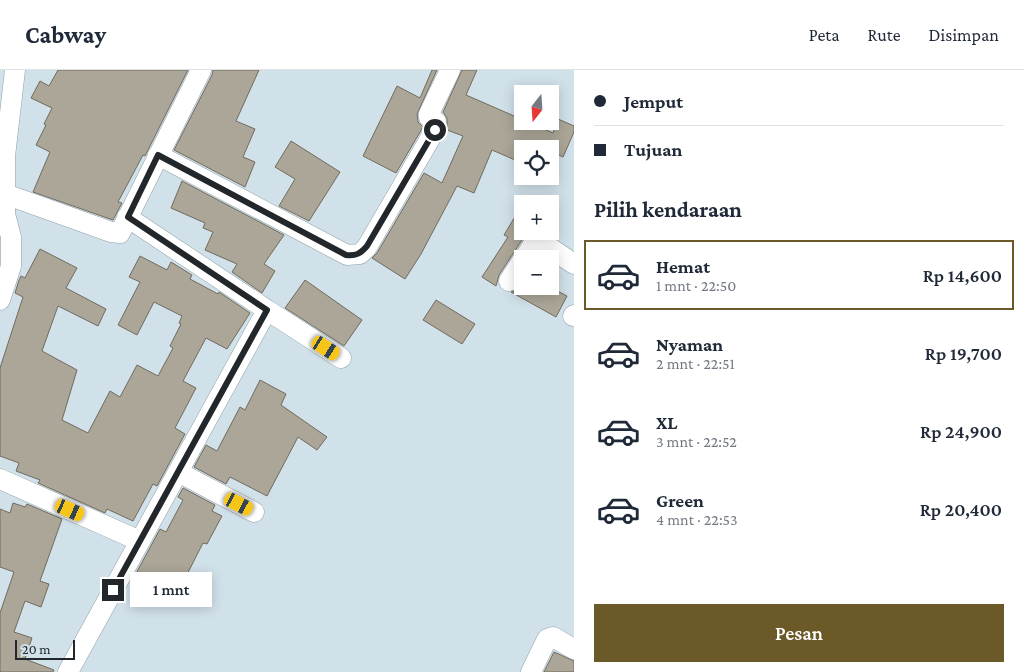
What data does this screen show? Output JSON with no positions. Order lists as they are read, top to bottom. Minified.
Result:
{"scale_bar":"20 m","north":"bottom","page":{"header":"Cabway","nav":["Peta","Rute","Disimpan"],"banner":["Jemput","Tujuan"],"map_buttons":["+","−"],"heading":"Pilih kendaraan","list":[{"name":"Hemat","note":"1 mnt · 22:50","value":"Rp 14,600"},{"name":"Nyaman","note":"2 mnt · 22:51","value":"Rp 19,700"},{"name":"XL","note":"3 mnt · 22:52","value":"Rp 24,900"},{"name":"Green","note":"4 mnt · 22:53","value":"Rp 20,400"}],"bubble":"1 mnt","buttons":"Pesan","scale":"20 m"}}
